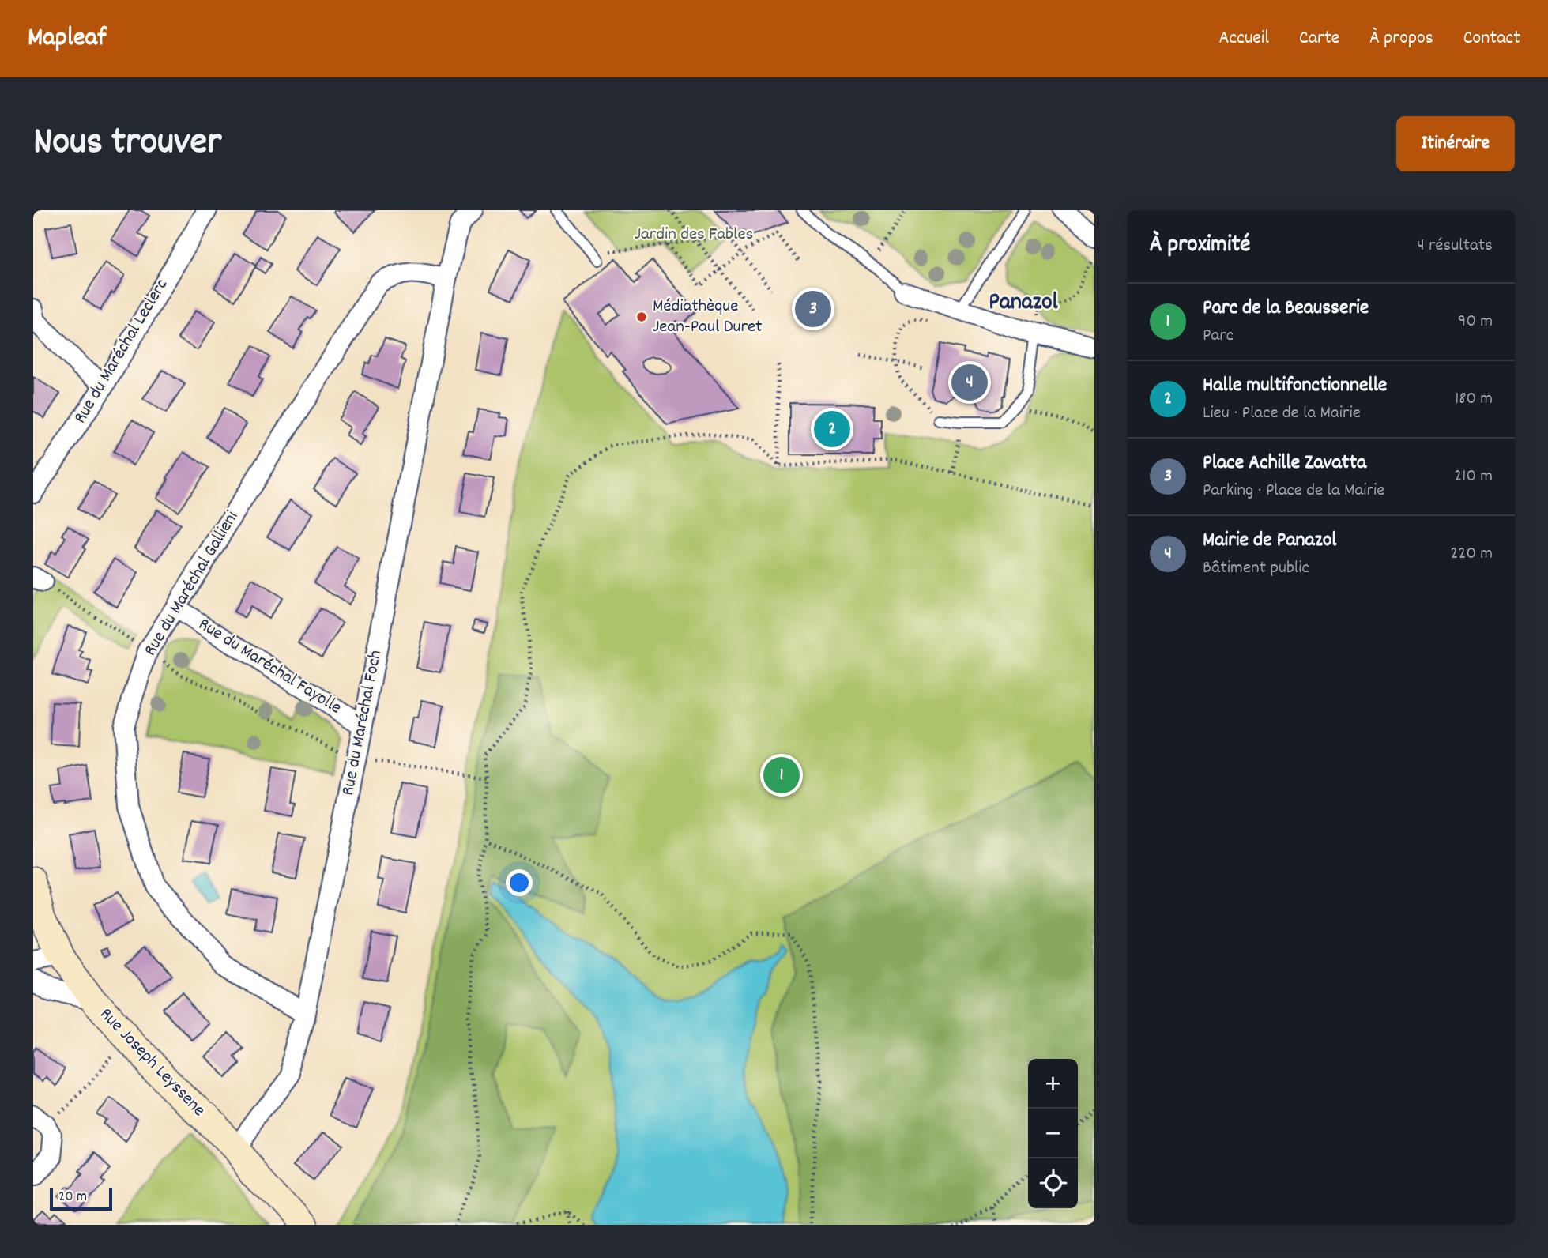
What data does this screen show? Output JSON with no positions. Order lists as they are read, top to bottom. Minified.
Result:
{"streets":{"street":["Rue du Maréchal Leclerc","Rue du Maréchal Gallieni","Rue du Maréchal Fayolle","Rue du Maréchal Foch","Rue Joseph Leyssene"]},"crossings":[["Rue du Maréchal Gallieni","Rue du Maréchal Fayolle"],["Rue du Maréchal Gallieni","Rue du Maréchal Foch"],["Rue du Maréchal Fayolle","Rue du Maréchal Foch"],["Rue du Maréchal Foch","Rue Joseph Leyssene"]],"districts":["Panazol"],"parks":["Jardin des Fables"],"places":["Médiathèque Jean-Paul Duret"],"scale_bar":"20 m","page":{"header":"Mapleaf","nav":["Accueil","Carte","À propos","Contact"],"title":"Nous trouver","buttons":"Itinéraire","heading":["À proximité","4 résultats"],"list":[{"mark":"1","name":"Parc de la Beausserie","note":"Parc","value":"90 m"},{"mark":"2","name":"Halle multifonctionnelle","note":"Lieu · Place de la Mairie","value":"180 m"},{"mark":"3","name":"Place Achille Zavatta","note":"Parking · Place de la Mairie","value":"210 m"},{"mark":"4","name":"Mairie de Panazol","note":"Bâtiment public","value":"220 m"}],"pins":["3","4","2","1"],"map_buttons":["+","−"],"scale":"20 m"}}
